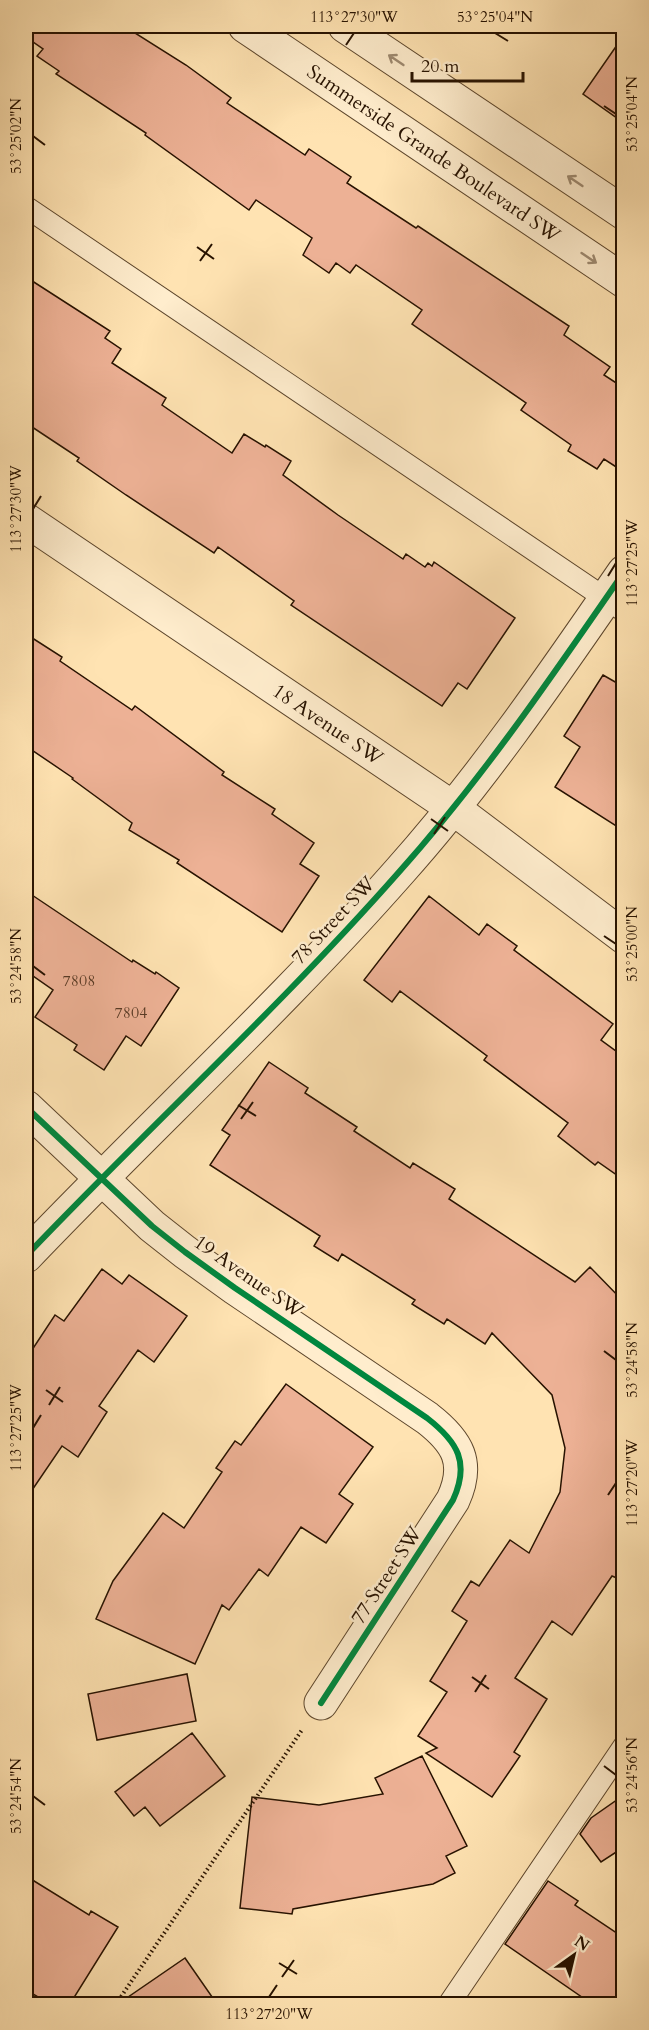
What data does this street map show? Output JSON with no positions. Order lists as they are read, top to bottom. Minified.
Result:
{"streets":{"street":["Summerside Grande Boulevard SW","18 Avenue SW","78 Street SW","19 Avenue SW","77 Street SW"]},"crossings":[["18 Avenue SW","78 Street SW"],["78 Street SW","19 Avenue SW"],["19 Avenue SW","77 Street SW"]],"house_numbers":["7808","7804"],"scale_bar":"20 m","north":"top right","coordinates":["113°27'30\"W","53°25'04\"N","53°25'02\"N","113°27'25\"W","53°25'00\"N","53°24'58\"N","113°27'20\"W","53°24'56\"N","53°24'54\"N"]}
